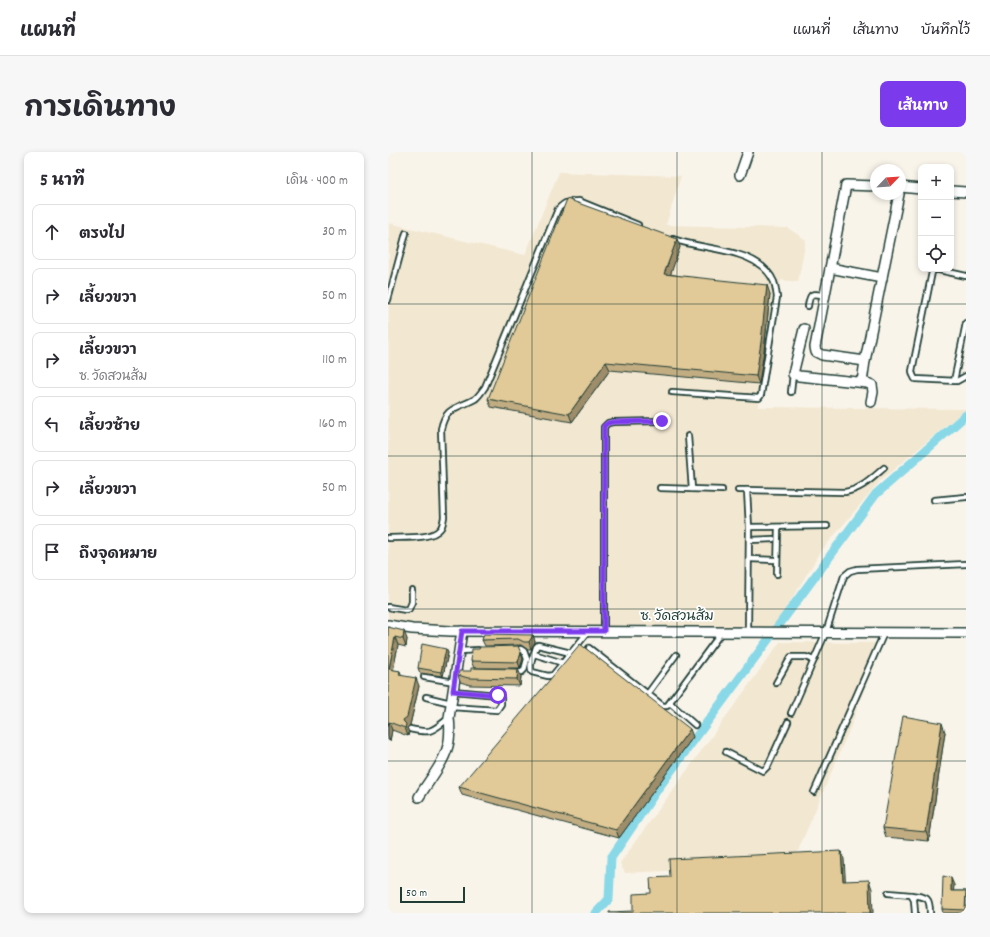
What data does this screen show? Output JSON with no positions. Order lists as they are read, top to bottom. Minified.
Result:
{"streets":{"street":["ซ. วัดสวนส้ม"]},"scale_bar":"50 m","north":"top right","page":{"header":"แผนที่","nav":["แผนที่","เส้นทาง","บันทึกไว้"],"title":"การเดินทาง","buttons":"เส้นทาง","heading":["5 นาที","เดิน · 400 m"],"map_buttons":["+","−"],"list":[["ตรงไป","30 m"],["เลี้ยวขวา","50 m"],["เลี้ยวขวา","ซ. วัดสวนส้ม","110 m"],["เลี้ยวซ้าย","160 m"],["เลี้ยวขวา","50 m"],"ถึงจุดหมาย"],"scale":"50 m"}}
